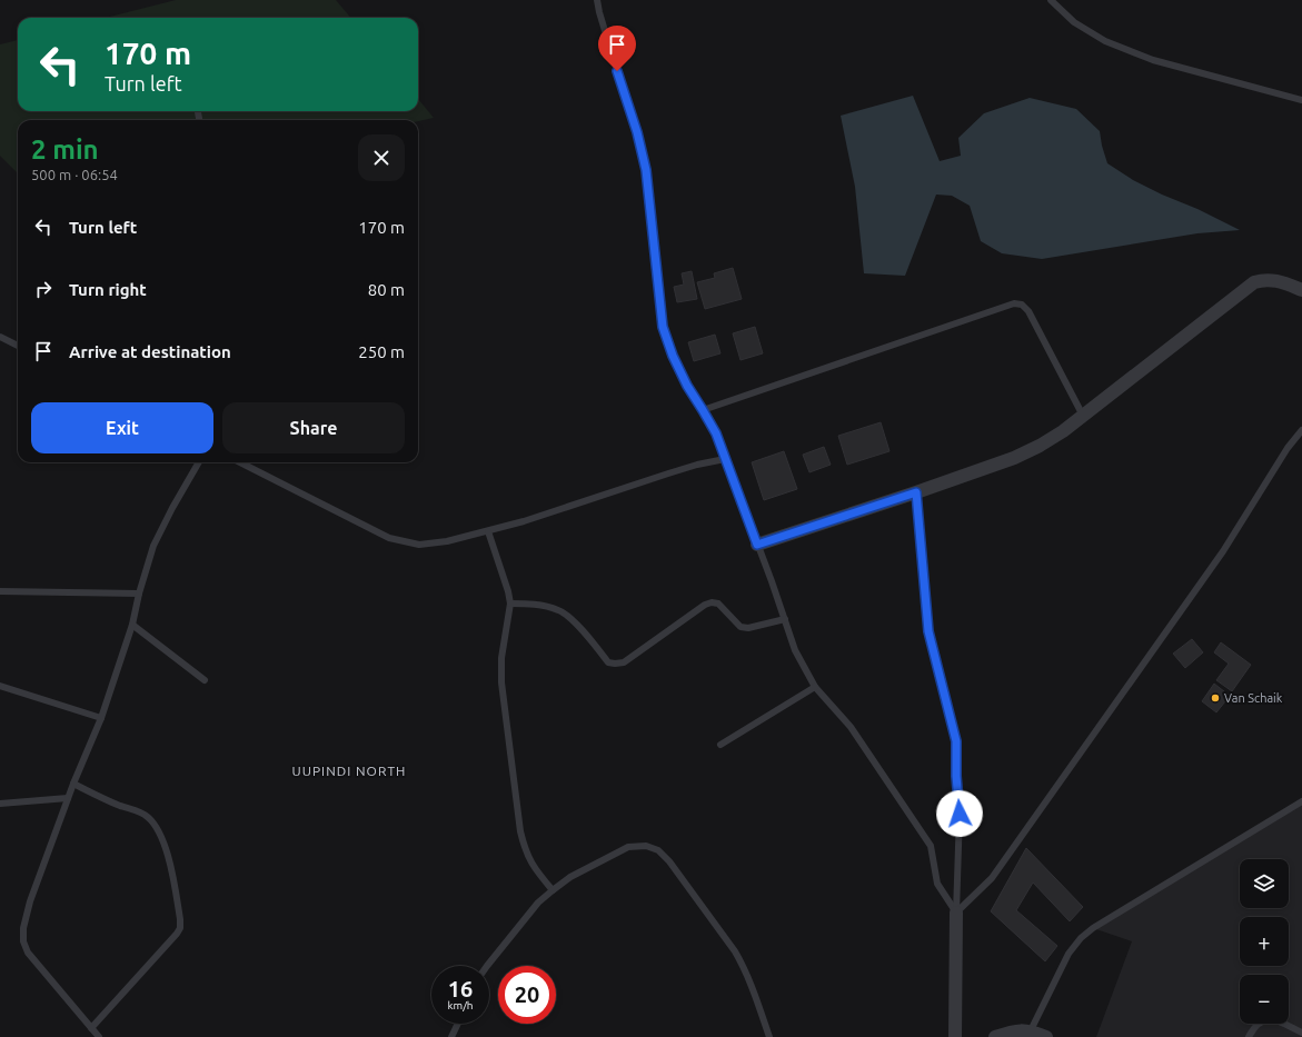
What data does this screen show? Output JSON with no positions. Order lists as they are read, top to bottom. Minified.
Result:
{"districts":["UUPINDI NORTH"],"places":["Van Schaik"],"page":{"turn":["170 m","Turn left"],"heading":["2 min","500 m · 06:54"],"list":[{"name":"Turn left","value":"170 m"},{"name":"Turn right","value":"80 m"},{"name":"Arrive at destination","value":"250 m"}],"buttons":["Exit","Share"],"map_buttons":["+","−"],"speed":"16 km/h","limit":"20"}}
